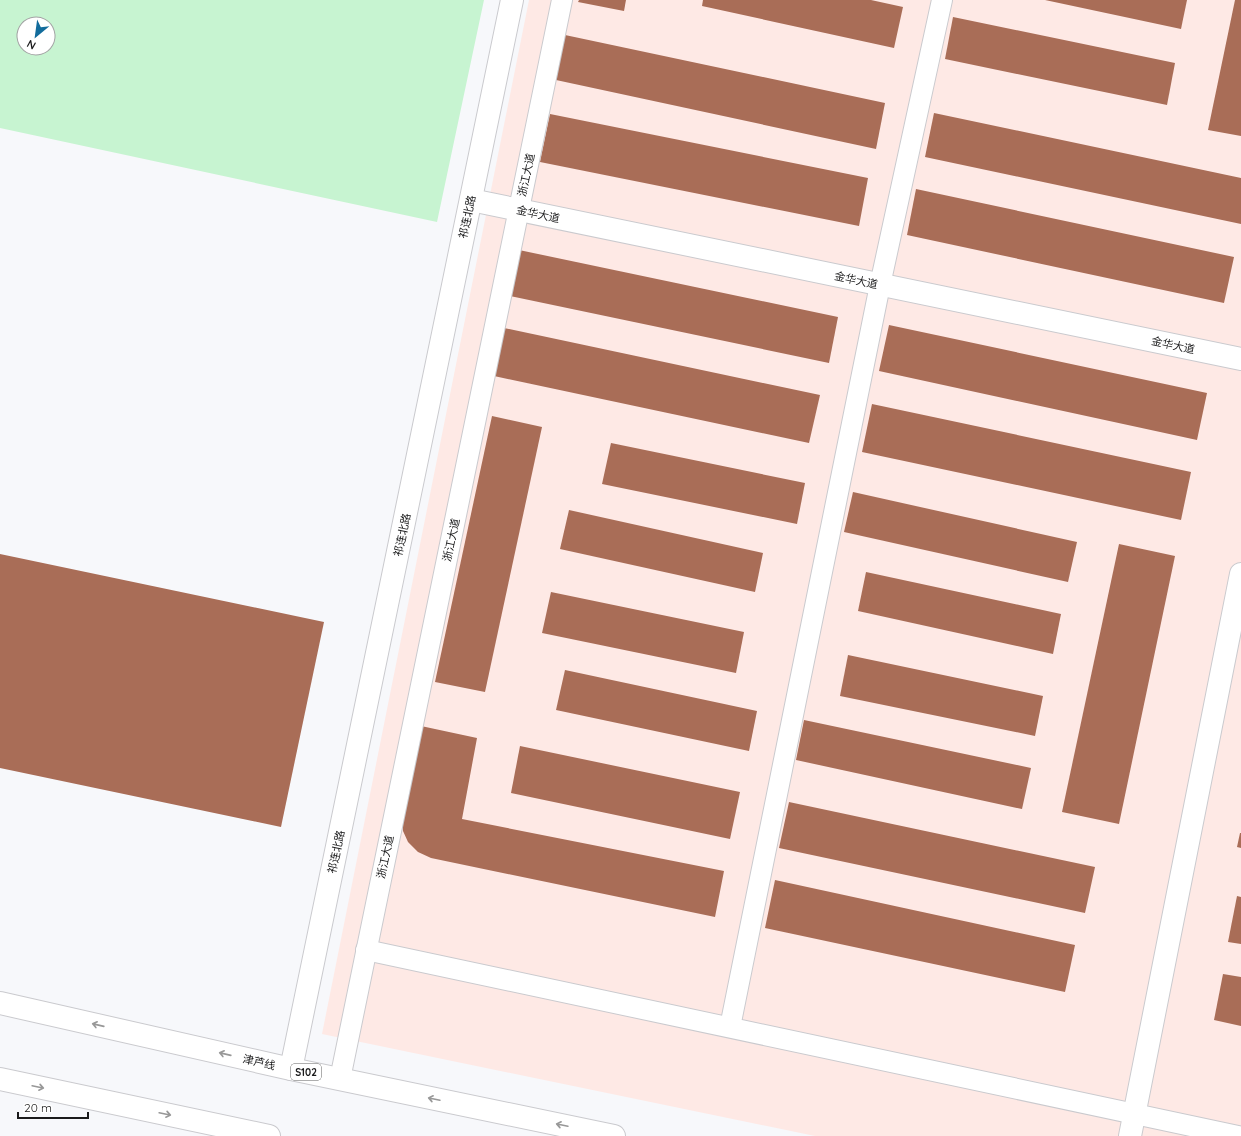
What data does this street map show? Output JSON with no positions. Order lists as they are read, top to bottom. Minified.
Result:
{"streets":{"main road":["金华大道","祁连北路","津芦线","S102"],"street":["浙江大道"]},"crossings":[["浙江大道","金华大道"],["浙江大道","津芦线"],["金华大道","祁连北路"],["祁连北路","津芦线"]],"scale_bar":"20 m","north":"bottom left"}
